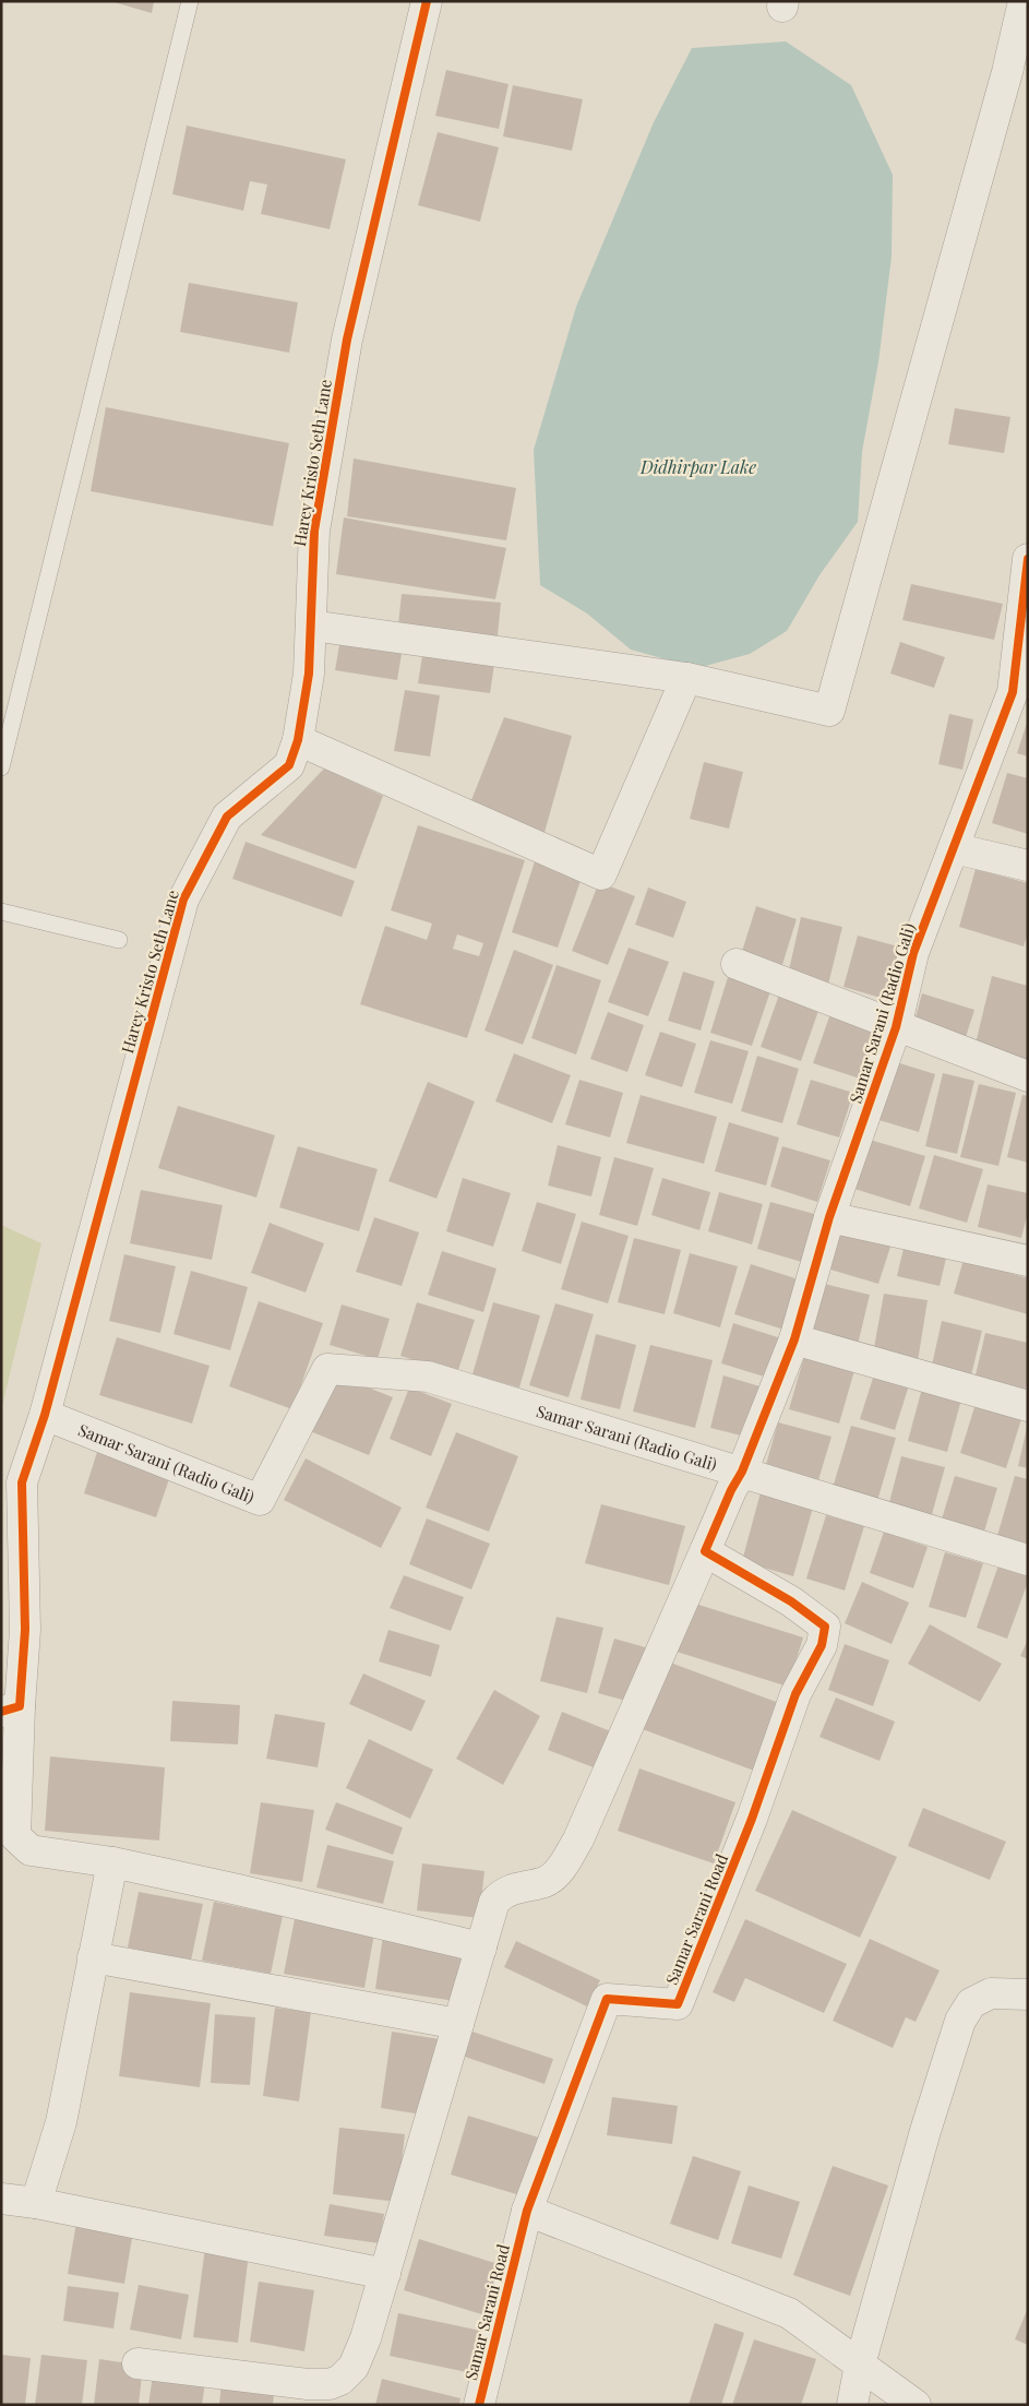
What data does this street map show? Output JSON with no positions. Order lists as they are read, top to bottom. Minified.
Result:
{"streets":{"street":["Harey Kristo Seth Lane","Samar Sarani (Radio Gali)","Samar Sarani Road"]},"crossings":[["Harey Kristo Seth Lane","Samar Sarani (Radio Gali)"]],"water":["Didhirpar Lake"]}
